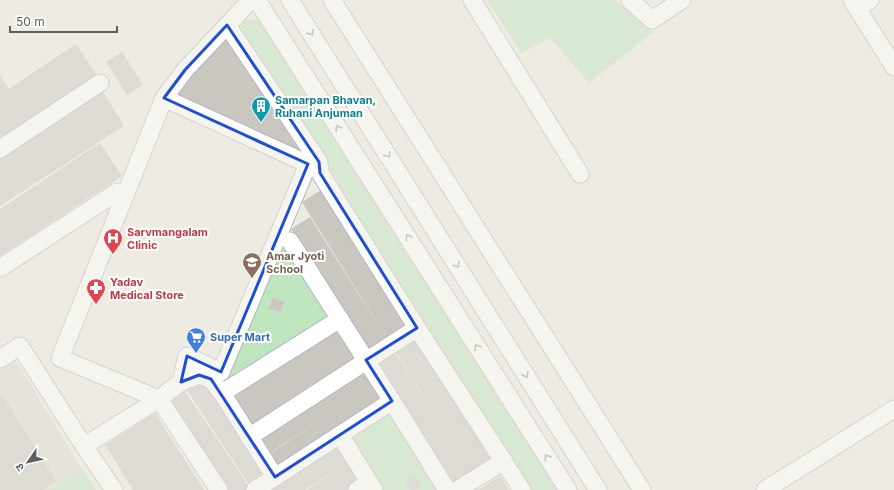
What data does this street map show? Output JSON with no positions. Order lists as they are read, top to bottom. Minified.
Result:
{"places":{"building":["Samarpan Bhavan, Ruhani Anjuman"],"hospital":["Sarvmangalam Clinic"],"school or university":["Amar Jyoti School"],"pharmacy":["Yadav Medical Store"],"supermarket":["Super Mart"]},"scale_bar":"50 m","north":"bottom left"}
